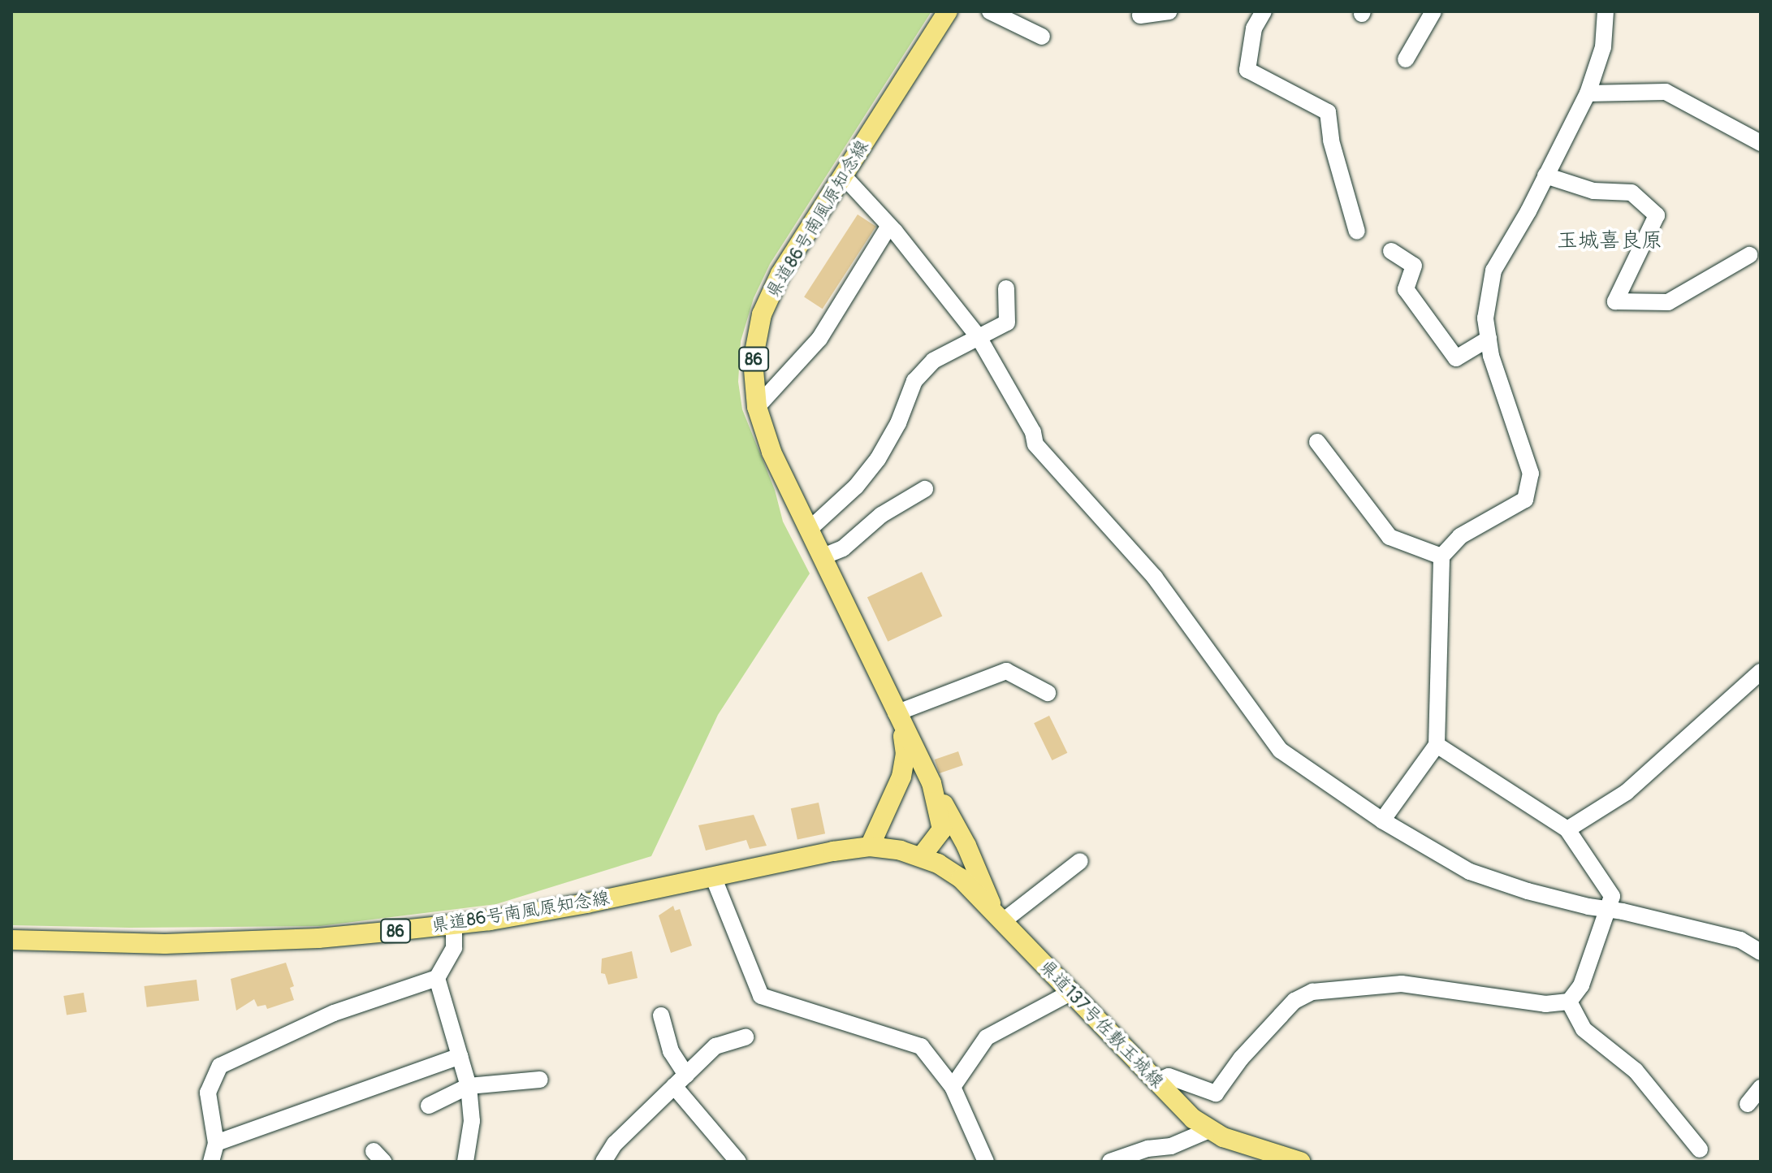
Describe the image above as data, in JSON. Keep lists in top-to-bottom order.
{
  "streets": {
    "main road": ["県道86号南風原知念線", "86", "県道137号佐敷玉城線"]
  },
  "crossings": [
    ["県道86号南風原知念線", "県道137号佐敷玉城線"]
  ],
  "districts": ["玉城喜良原"]
}
